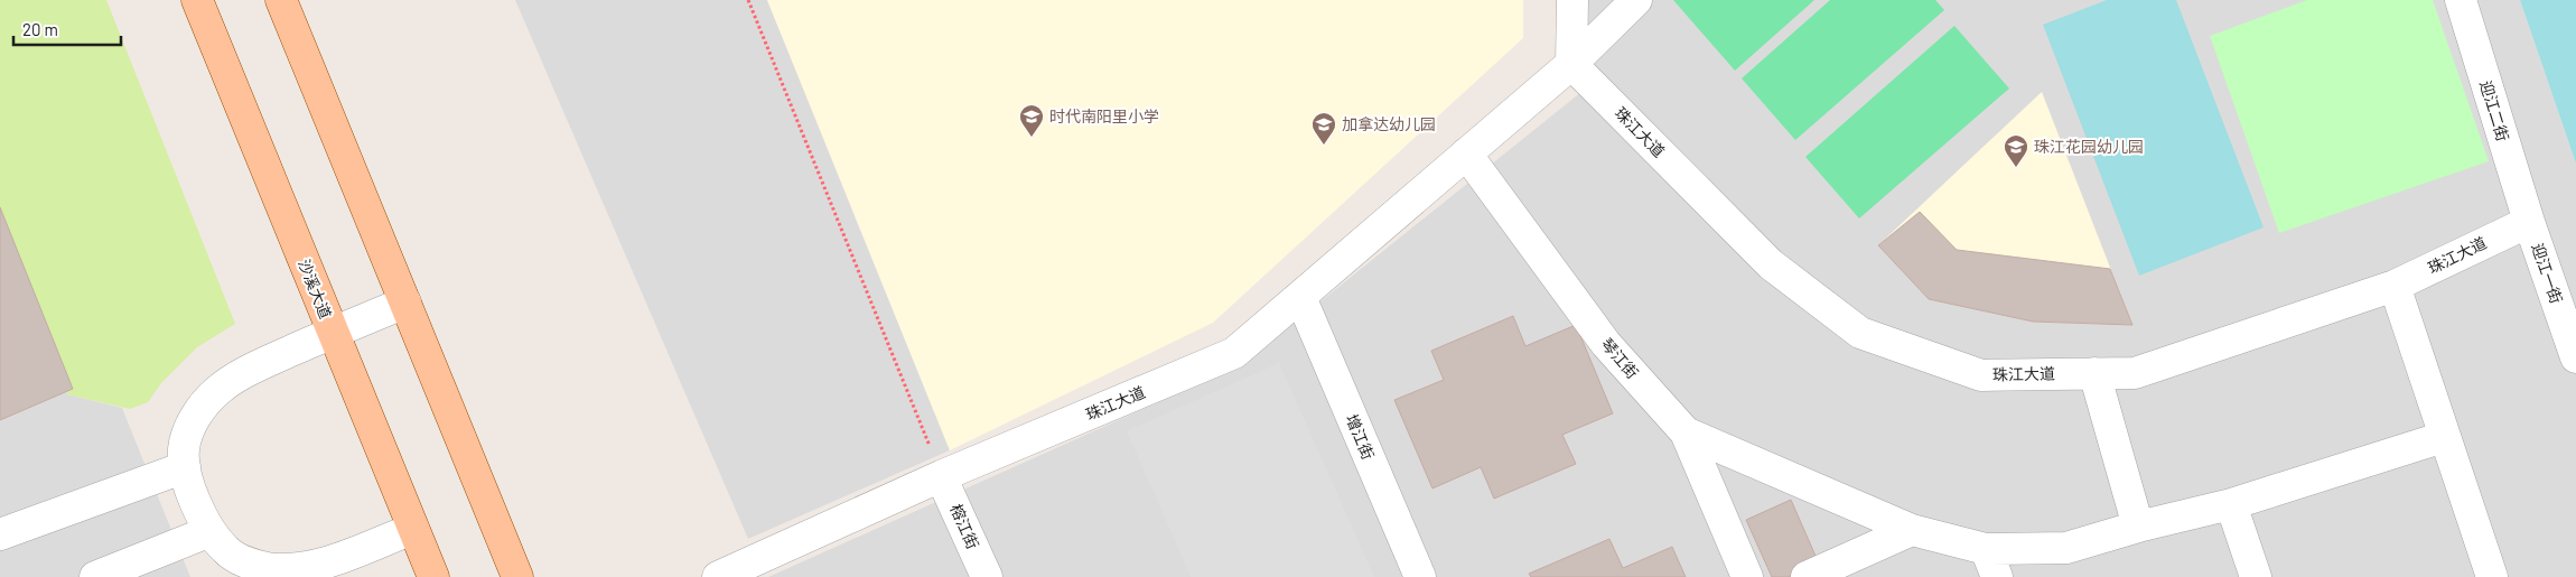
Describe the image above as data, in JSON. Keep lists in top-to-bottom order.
{
  "streets": {
    "main road": ["沙溪大道"],
    "street": [
      "迎江二街",
      "珠江大道",
      "迎江一街",
      "琴江街",
      "增江街",
      "榕江街"
    ]
  },
  "crossings": [
    ["迎江二街", "珠江大道"],
    ["迎江二街", "迎江一街"],
    ["珠江大道", "迎江一街"],
    ["珠江大道", "琴江街"],
    ["珠江大道", "增江街"],
    ["珠江大道", "榕江街"]
  ],
  "places": {
    "school or university": ["时代南阳里小学", "加拿达幼儿园", "珠江花园幼儿园"]
  },
  "scale_bar": "20 m"
}
